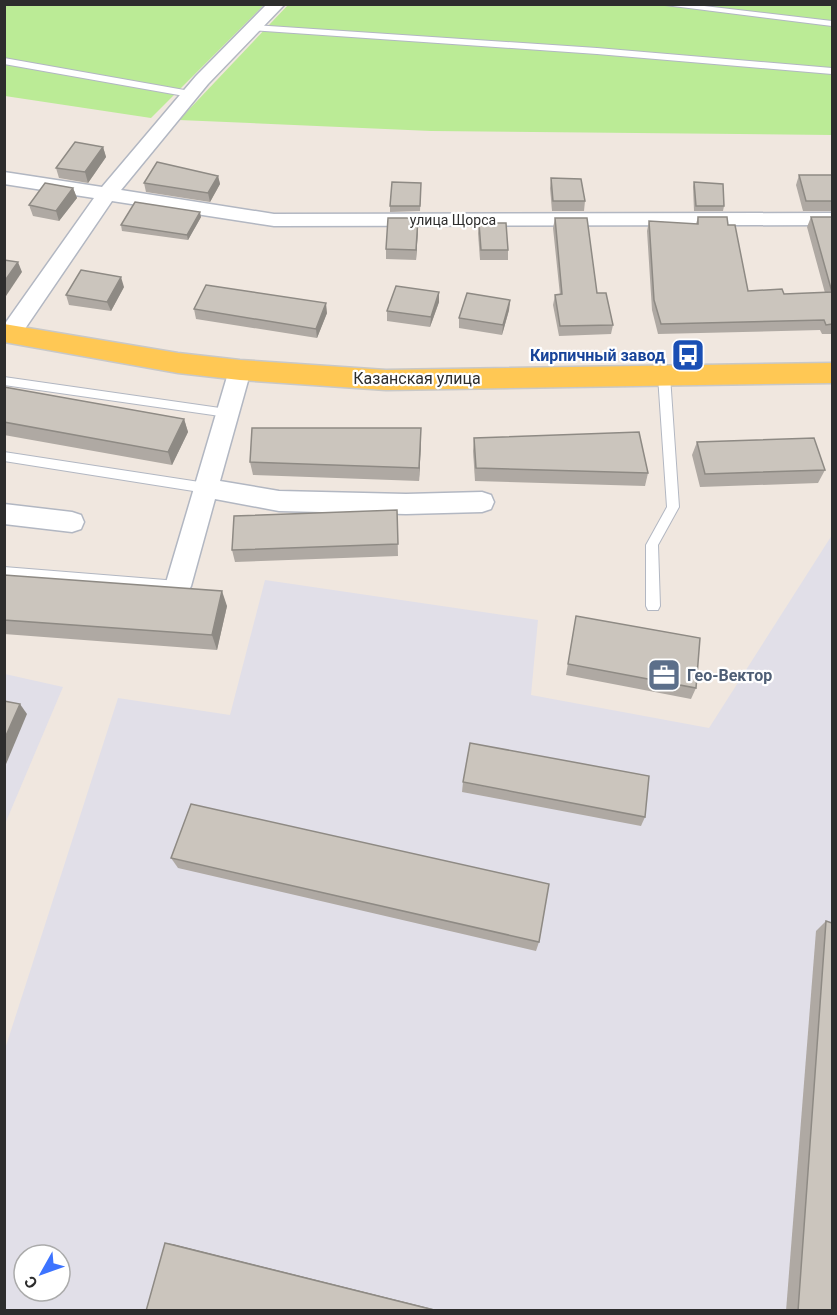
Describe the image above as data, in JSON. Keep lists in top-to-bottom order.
{
  "streets": {
    "main road": ["Казанская улица"],
    "street": ["улица Щорса"]
  },
  "places": {
    "bus stop": ["Кирпичный завод"],
    "office": ["Гео-Вектор"]
  },
  "north": "bottom left"
}
